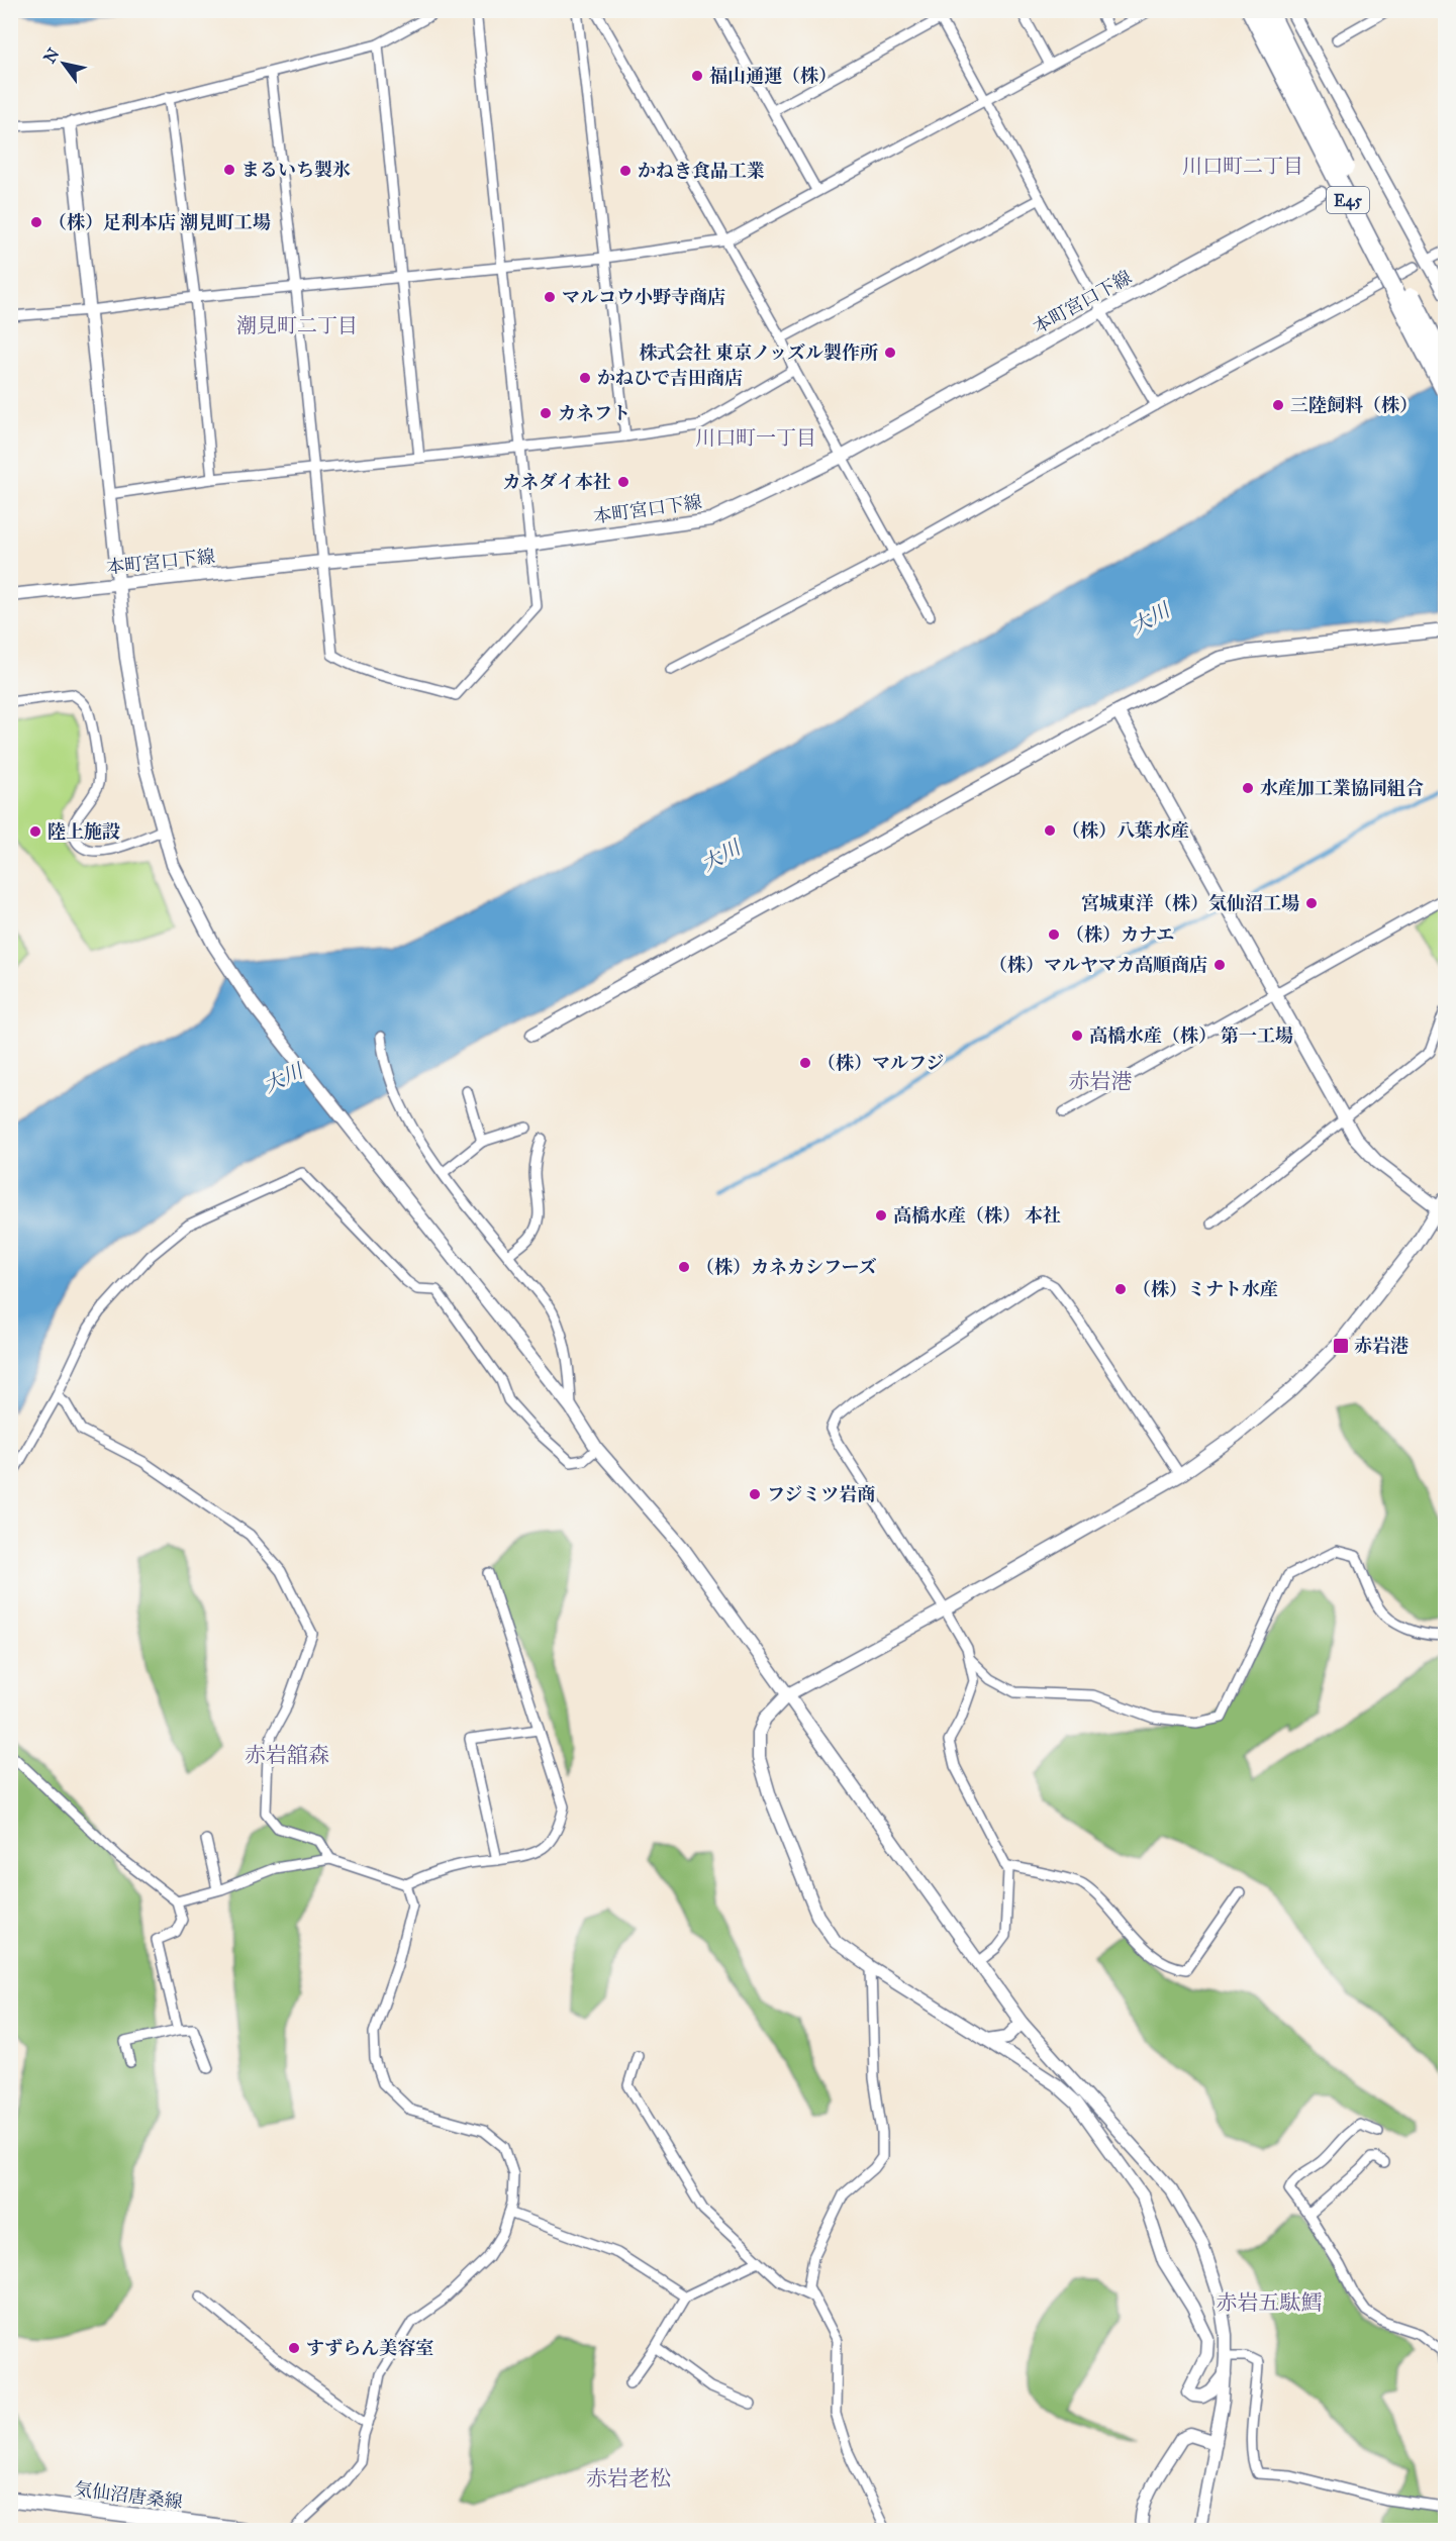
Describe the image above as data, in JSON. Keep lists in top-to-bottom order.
{
  "streets": {
    "highway": ["E45"],
    "main road": ["気仙沼唐桑線"],
    "street": ["本町宮口下線"]
  },
  "districts": [
    "川口町二丁目",
    "潮見町二丁目",
    "川口町一丁目",
    "赤岩港",
    "赤岩舘森",
    "赤岩五駄鱈",
    "赤岩老松"
  ],
  "water": ["大川"],
  "places": {
    "other": [
      "福山通運（株）",
      "まるいち製氷",
      "かねき食品工業",
      "（株）足利本店 潮見町工場",
      "マルコウ小野寺商店",
      "株式会社 東京ノッズル製作所",
      "かねひで吉田商店",
      "三陸飼料（株）",
      "カネフト",
      "カネダイ本社",
      "水産加工業協同組合",
      "（株）八葉水産",
      "陸上施設",
      "宮城東洋（株）気仙沼工場",
      "（株）カナエ",
      "（株）マルヤマカ高順商店",
      "高橋水産（株） 第一工場",
      "（株）マルフジ",
      "高橋水産（株） 本社",
      "（株）カネカシフーズ",
      "（株）ミナト水産",
      "フジミツ岩商",
      "すずらん美容室"
    ],
    "transit": ["赤岩港"]
  },
  "north": "top left"
}
